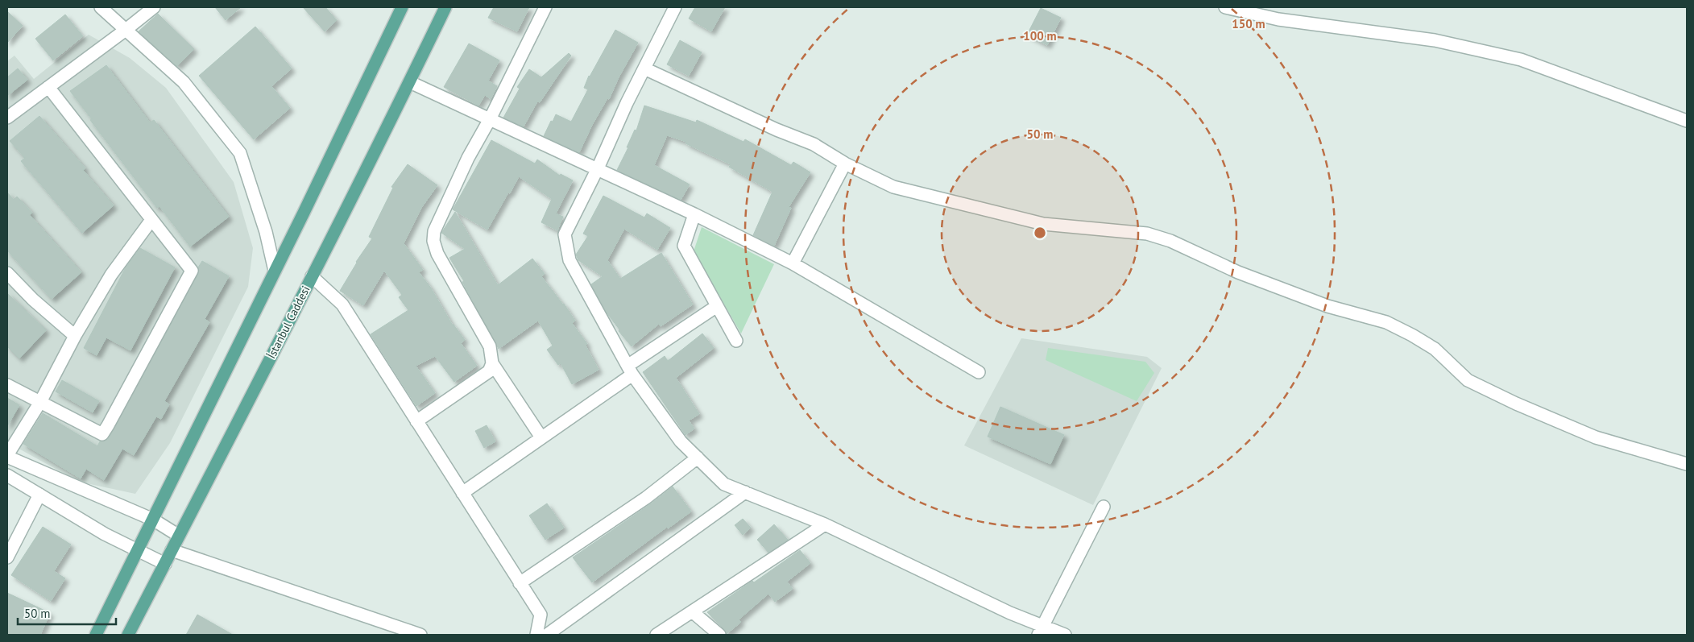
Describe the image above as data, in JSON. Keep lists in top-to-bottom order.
{
  "streets": {
    "main road": ["İstanbul Caddesi"]
  },
  "scale_bar": "50 m",
  "rings": ["150 m", "100 m", "50 m"]
}
